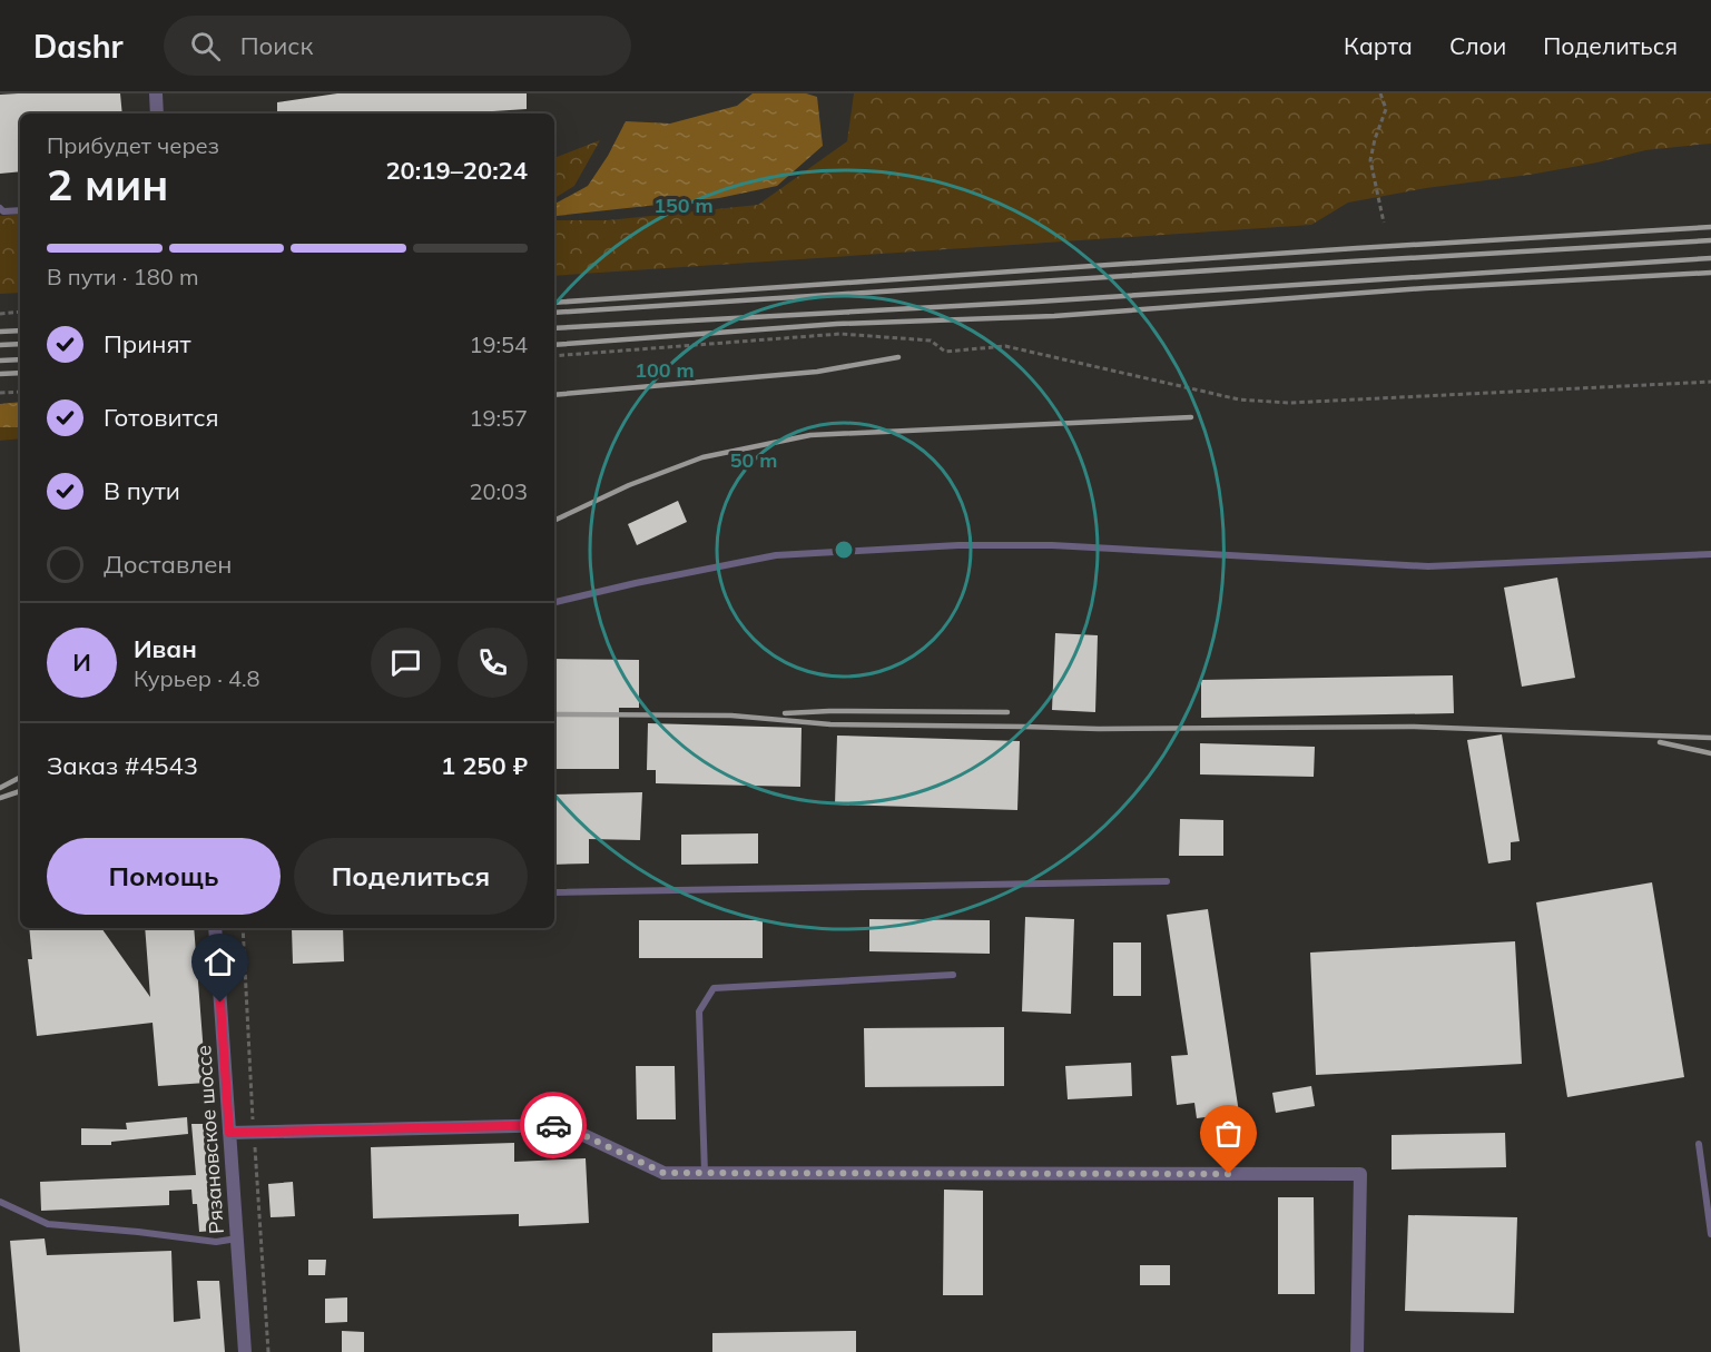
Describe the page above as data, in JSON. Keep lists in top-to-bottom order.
{
  "streets": {
    "street": ["Рязановское шоссе"]
  },
  "page": {
    "header": "Dashr",
    "search": "Поиск",
    "nav": ["Карта", "Слои", "Поделиться"],
    "heading": ["2 мин", "Прибудет через", "20:19–20:24"],
    "panel": [
      "Иван",
      "Курьер · 4.8",
      "Заказ #4543",
      "1 250 ₽"
    ],
    "bar": "В пути · 180 m",
    "list": [
      ["Принят", "19:54"],
      ["Готовится", "19:57"],
      ["В пути", "20:03"],
      "Доставлен"
    ],
    "round": "И",
    "buttons": ["Помощь", "Поделиться"]
  },
  "rings": ["150 m", "100 m", "50 m"]
}
